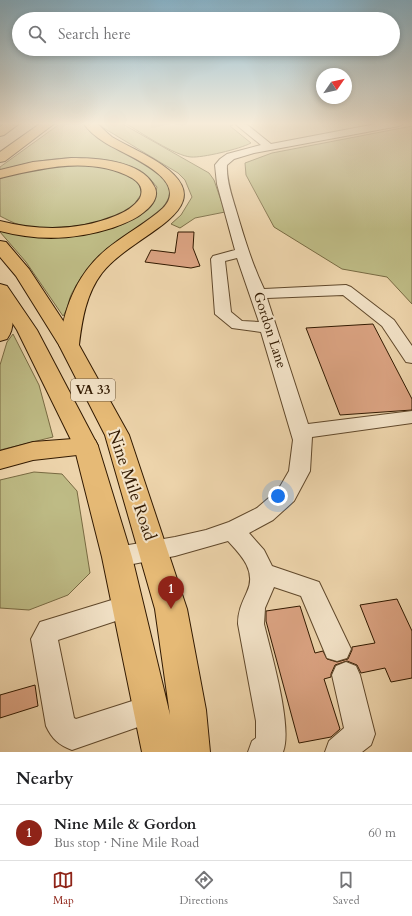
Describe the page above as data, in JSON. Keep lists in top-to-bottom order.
{
  "streets": {
    "main road": ["VA 33", "Nine Mile Road"],
    "street": ["Gordon Lane"]
  },
  "crossings": [
    ["Gordon Lane", "Nine Mile Road"]
  ],
  "north": "top right",
  "page": {
    "search": "Search here",
    "pins": "1",
    "heading": "Nearby",
    "list": [
      {
        "mark": "1",
        "name": "Nine Mile & Gordon",
        "note": "Bus stop · Nine Mile Road",
        "value": "60 m"
      }
    ],
    "nav": ["Map", "Directions", "Saved"]
  }
}
